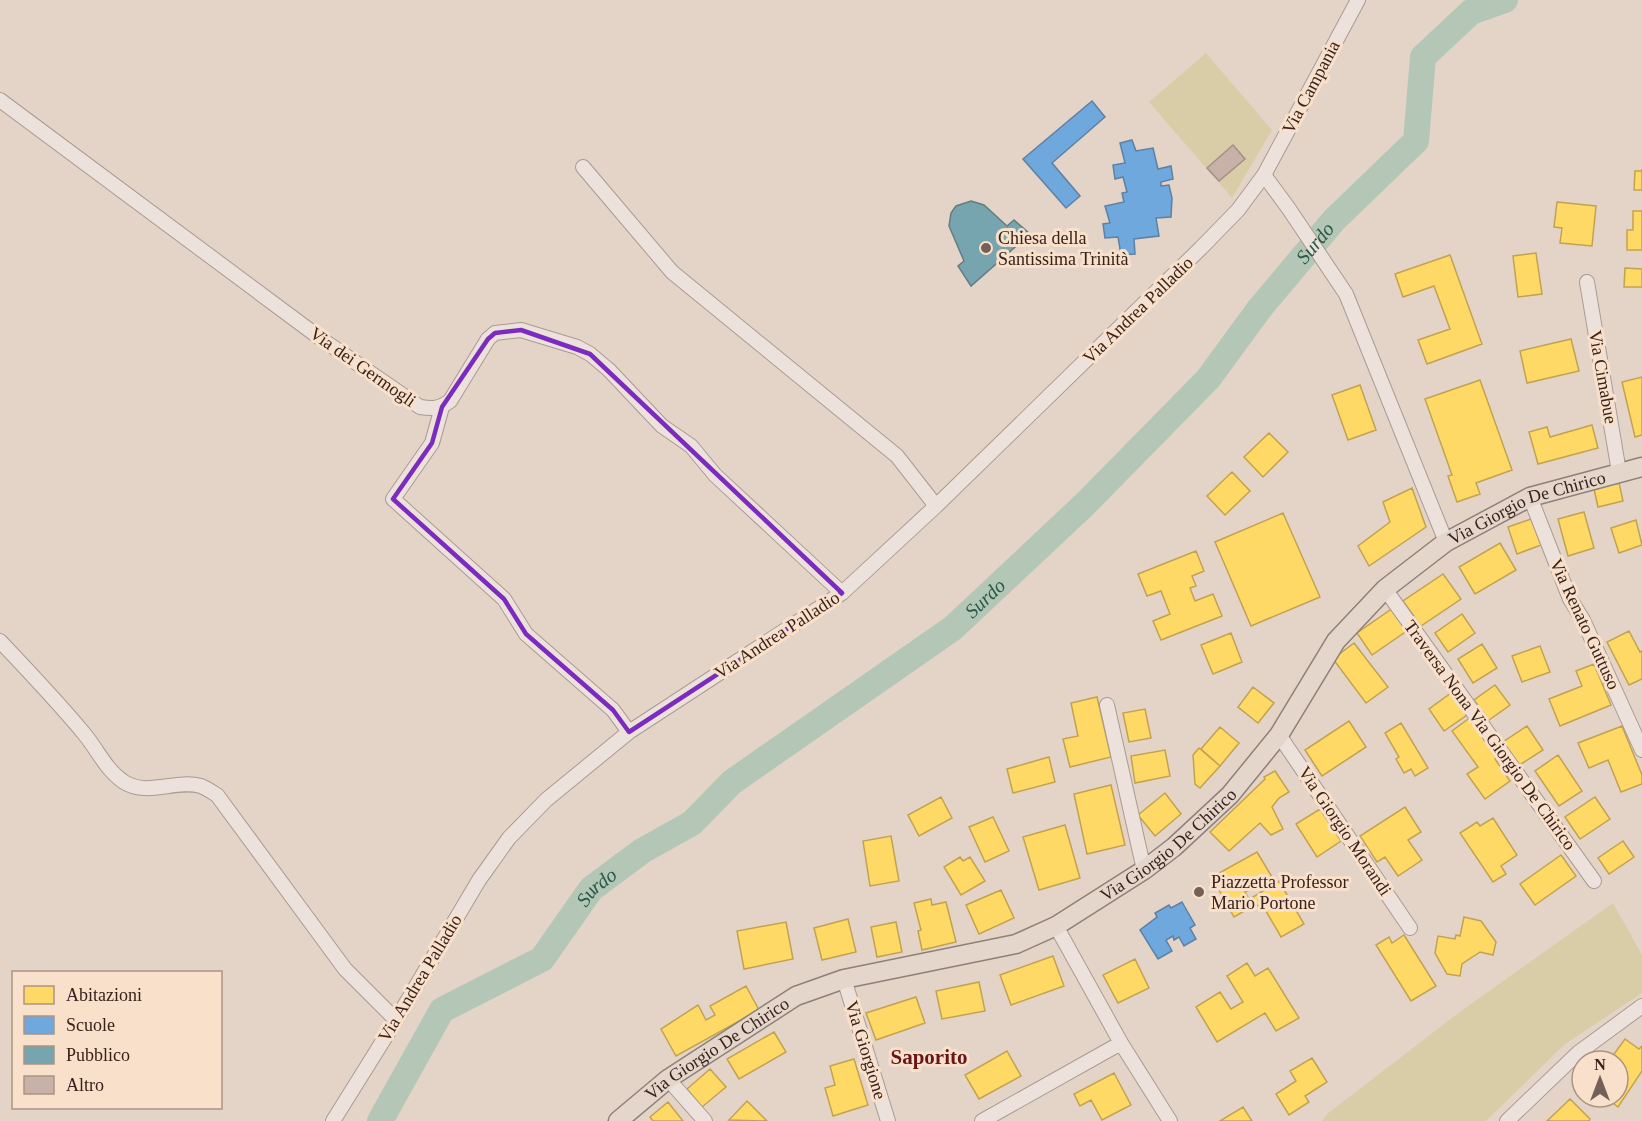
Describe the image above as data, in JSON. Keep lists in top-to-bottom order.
{
  "streets": {
    "main road": ["Via Giorgio De Chirico"],
    "street": [
      "Via Campania",
      "Via Andrea Palladio",
      "Via dei Germogli",
      "Via Cimabue",
      "Via Renato Guttuso",
      "Traversa Nona Via Giorgio De Chirico",
      "Via Giorgio Morandi",
      "Via Giorgione"
    ]
  },
  "crossings": [
    ["Via Campania", "Via Andrea Palladio"],
    ["Via Andrea Palladio", "Via dei Germogli"],
    ["Via Cimabue", "Via Giorgio De Chirico"],
    ["Via Giorgio De Chirico", "Via Renato Guttuso"],
    ["Via Giorgio De Chirico", "Traversa Nona Via Giorgio De Chirico"],
    ["Via Giorgio De Chirico", "Via Giorgio Morandi"],
    ["Via Giorgio De Chirico", "Via Giorgione"]
  ],
  "districts": ["Saporito"],
  "water": ["Surdo"],
  "places": ["Chiesa della Santissima Trinità", "Piazzetta Professor Mario Portone"],
  "legend": [
    "Abitazioni",
    "Scuole",
    "Pubblico",
    "Altro"
  ],
  "north": "top"
}
